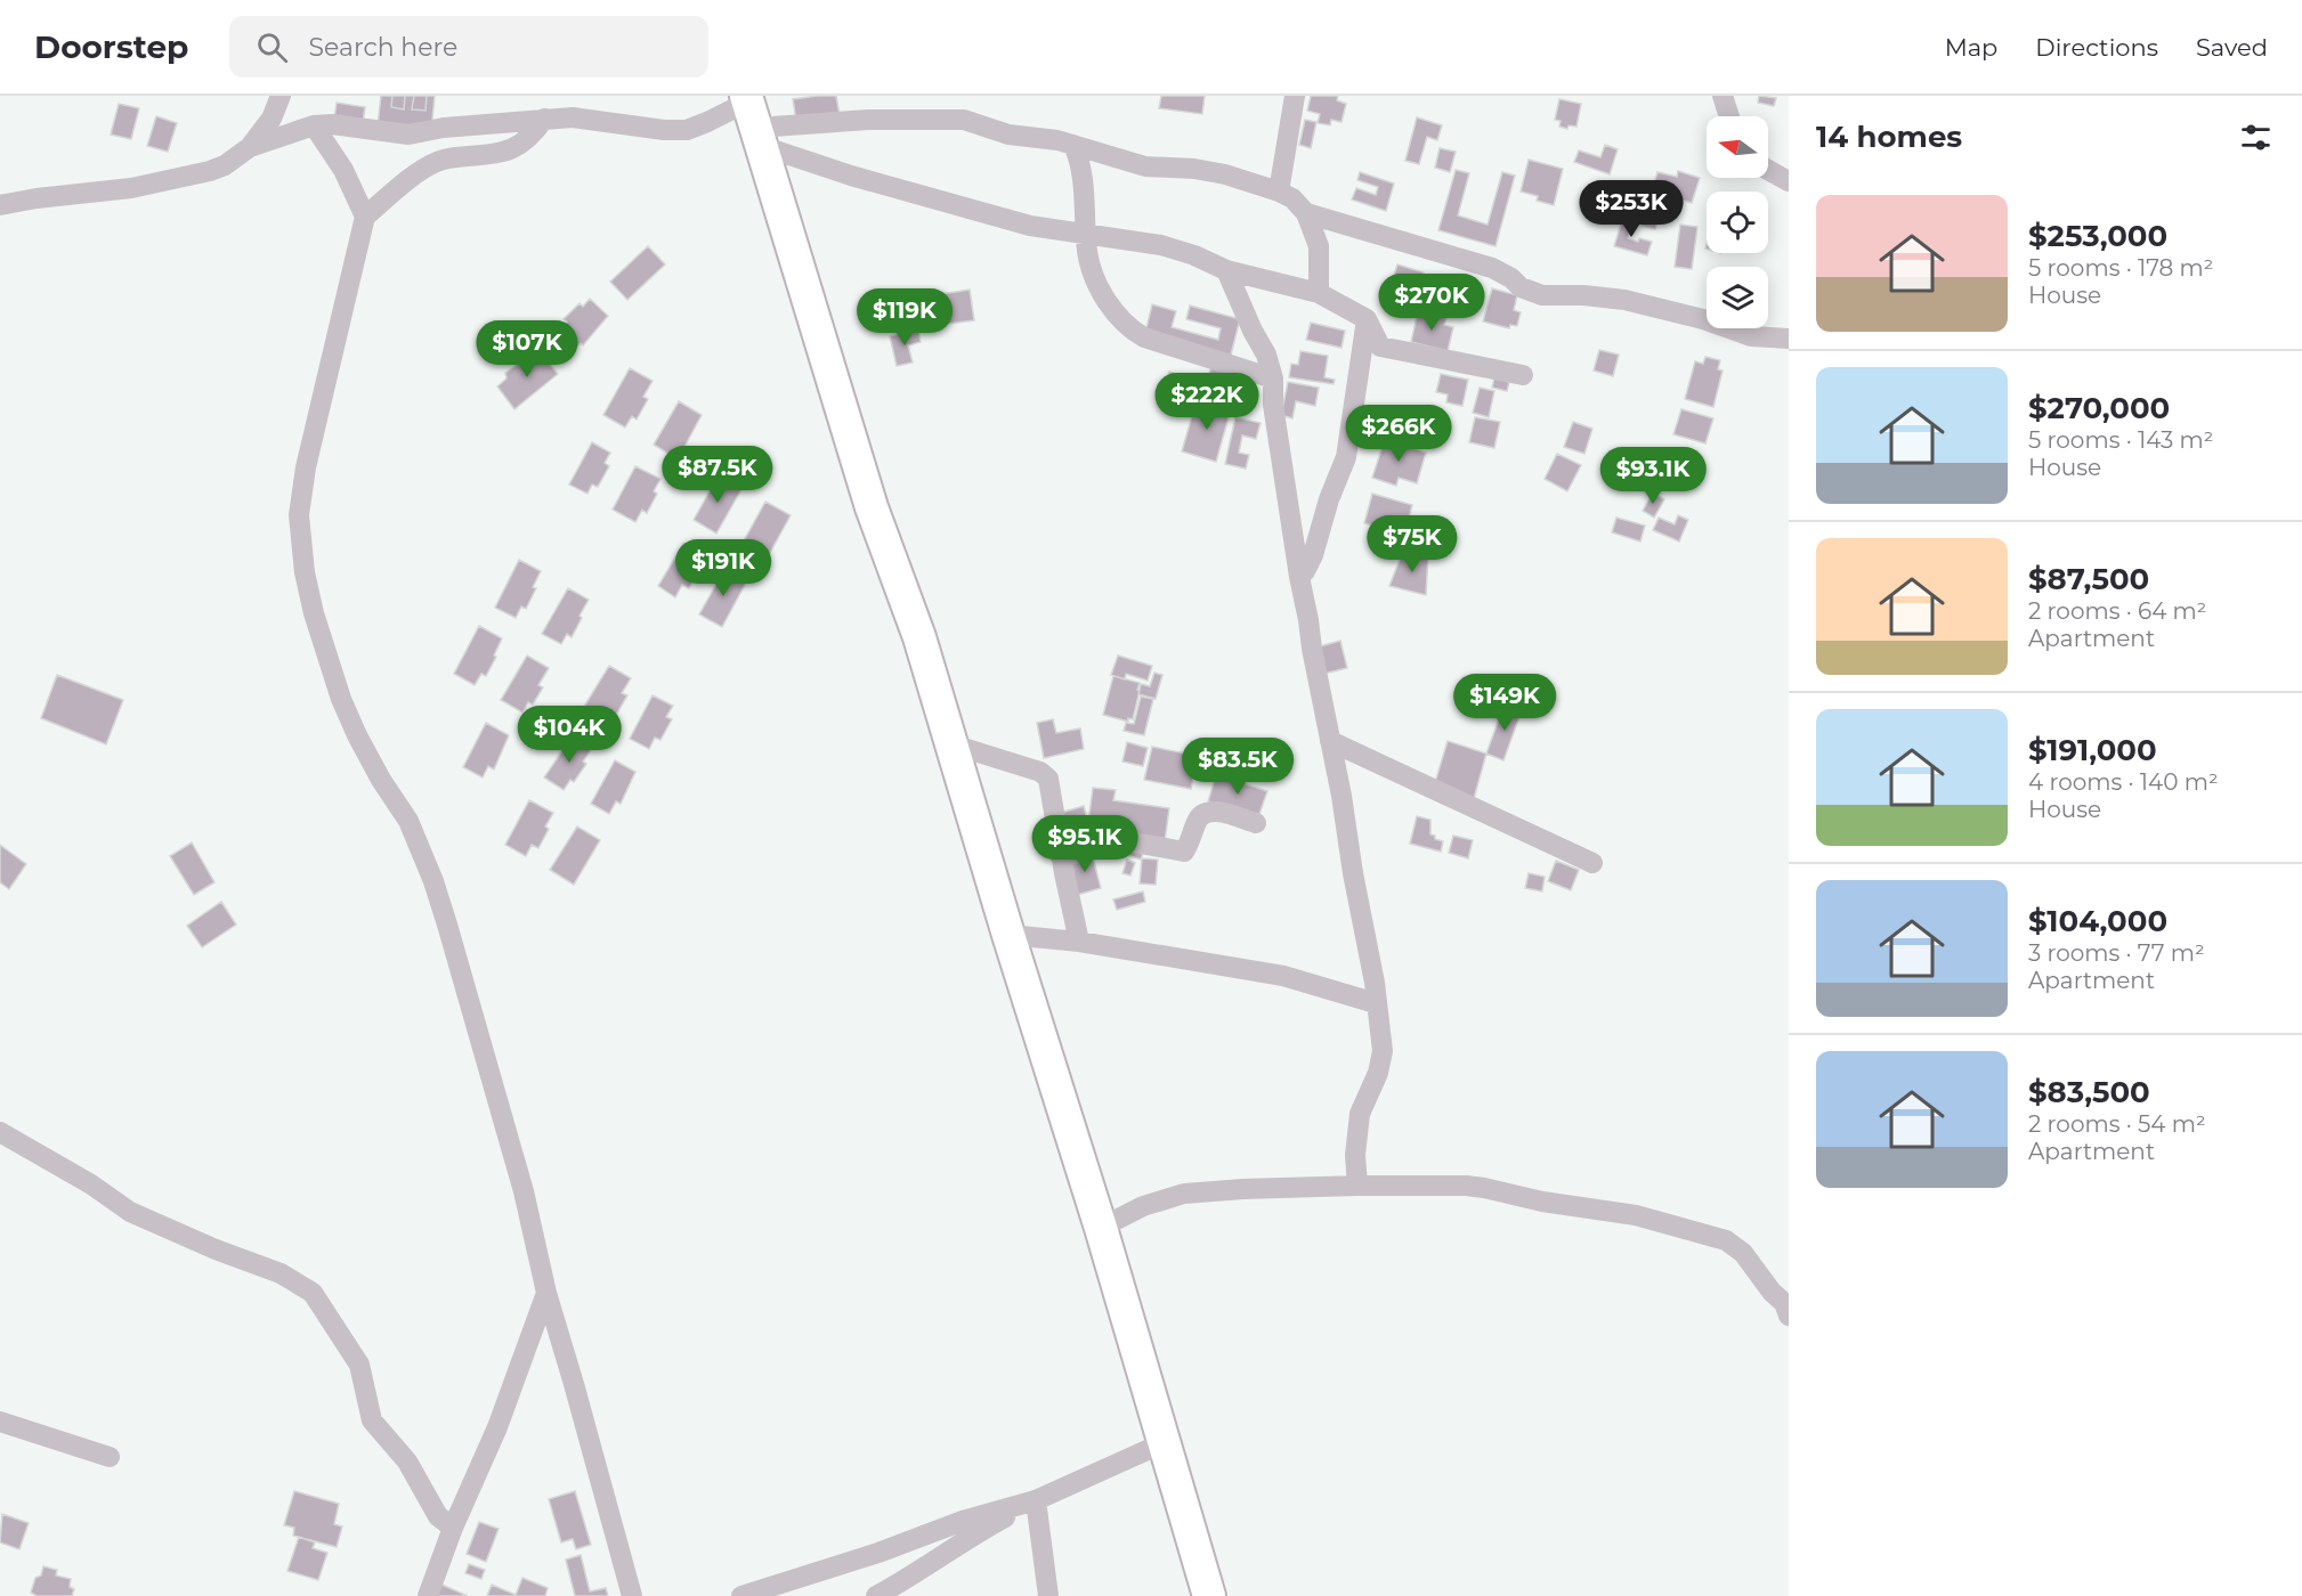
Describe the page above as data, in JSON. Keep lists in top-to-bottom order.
{
  "north": "left",
  "page": {
    "header": "Doorstep",
    "search": "Search here",
    "nav": ["Map", "Directions", "Saved"],
    "heading": "14 homes",
    "list": [
      {
        "name": "$253,000",
        "note": "5 rooms · 178 m² · House"
      },
      {
        "name": "$270,000",
        "note": "5 rooms · 143 m² · House"
      },
      {
        "name": "$87,500",
        "note": "2 rooms · 64 m² · Apartment"
      },
      {
        "name": "$191,000",
        "note": "4 rooms · 140 m² · House"
      },
      {
        "name": "$104,000",
        "note": "3 rooms · 77 m² · Apartment"
      },
      {
        "name": "$83,500",
        "note": "2 rooms · 54 m² · Apartment"
      }
    ],
    "price": [
      "$253K",
      "$270K",
      "$119K",
      "$107K",
      "$222K",
      "$266K",
      "$87.5K",
      "$93.1K",
      "$75K",
      "$191K",
      "$149K",
      "$104K",
      "$83.5K",
      "$95.1K"
    ]
  }
}
